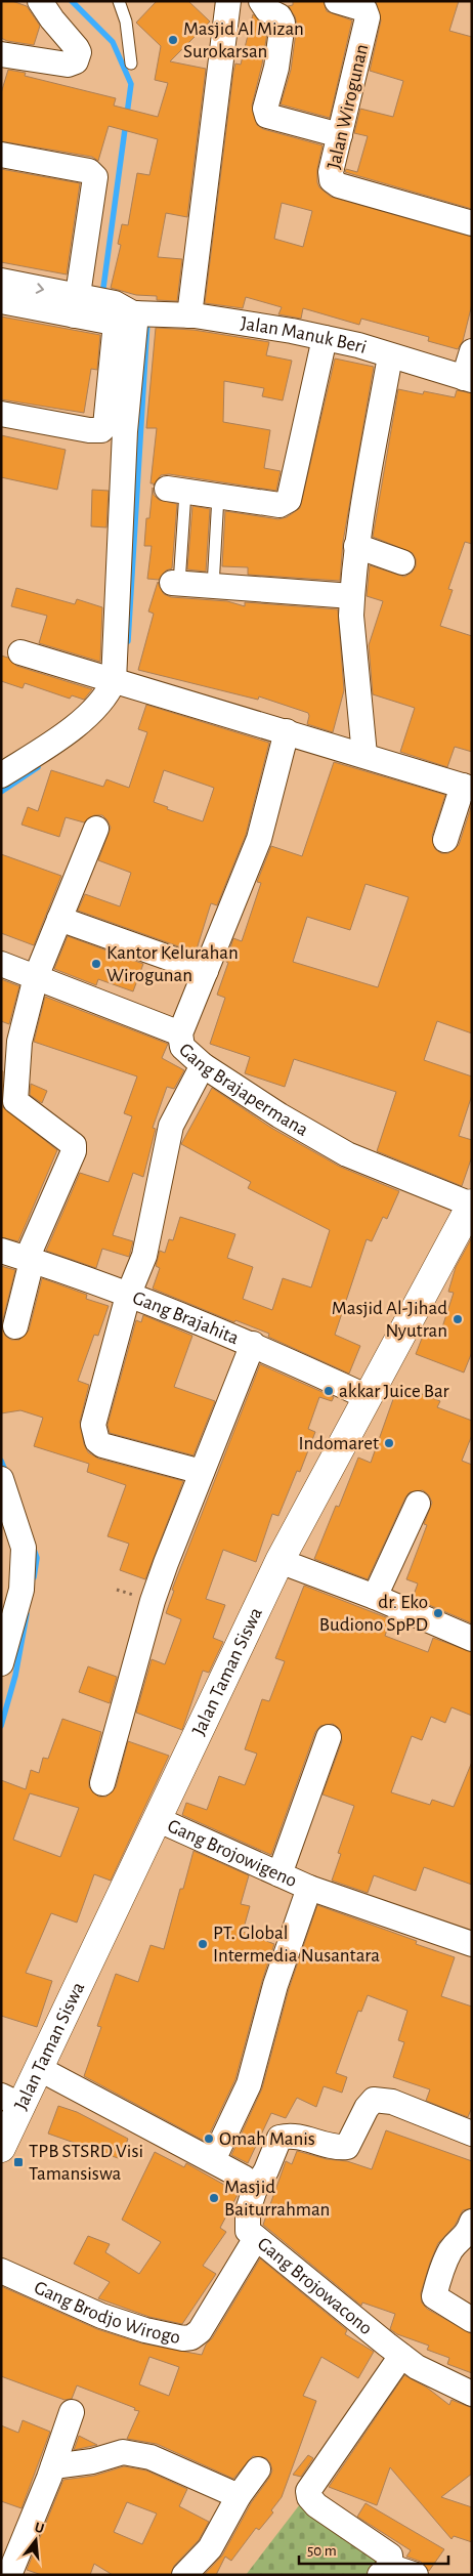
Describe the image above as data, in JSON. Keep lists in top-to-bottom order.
{
  "streets": {
    "main road": ["Jalan Taman Siswa"],
    "street": [
      "Jalan Wirogunan",
      "Jalan Manuk Beri",
      "Gang Brajapermana",
      "Gang Brajahita",
      "Gang Brojowigeno",
      "Gang Brojowacono",
      "Gang Brodjo Wirogo"
    ]
  },
  "crossings": [
    ["Gang Brajapermana", "Jalan Taman Siswa"],
    ["Gang Brajahita", "Jalan Taman Siswa"],
    ["Jalan Taman Siswa", "Gang Brojowigeno"],
    ["Gang Brojowacono", "Gang Brodjo Wirogo"]
  ],
  "places": {
    "other": [
      "Masjid Al Mizan Surokarsan",
      "Kantor Kelurahan Wirogunan",
      "Masjid Al-Jihad Nyutran",
      "akkar Juice Bar",
      "Indomaret",
      "dr. Eko Budiono SpPD",
      "PT. Global Intermedia Nusantara",
      "Omah Manis",
      "Masjid Baiturrahman"
    ],
    "transit": ["TPB STSRD Visi Tamansiswa"]
  },
  "scale_bar": "50 m",
  "north": "top"
}
